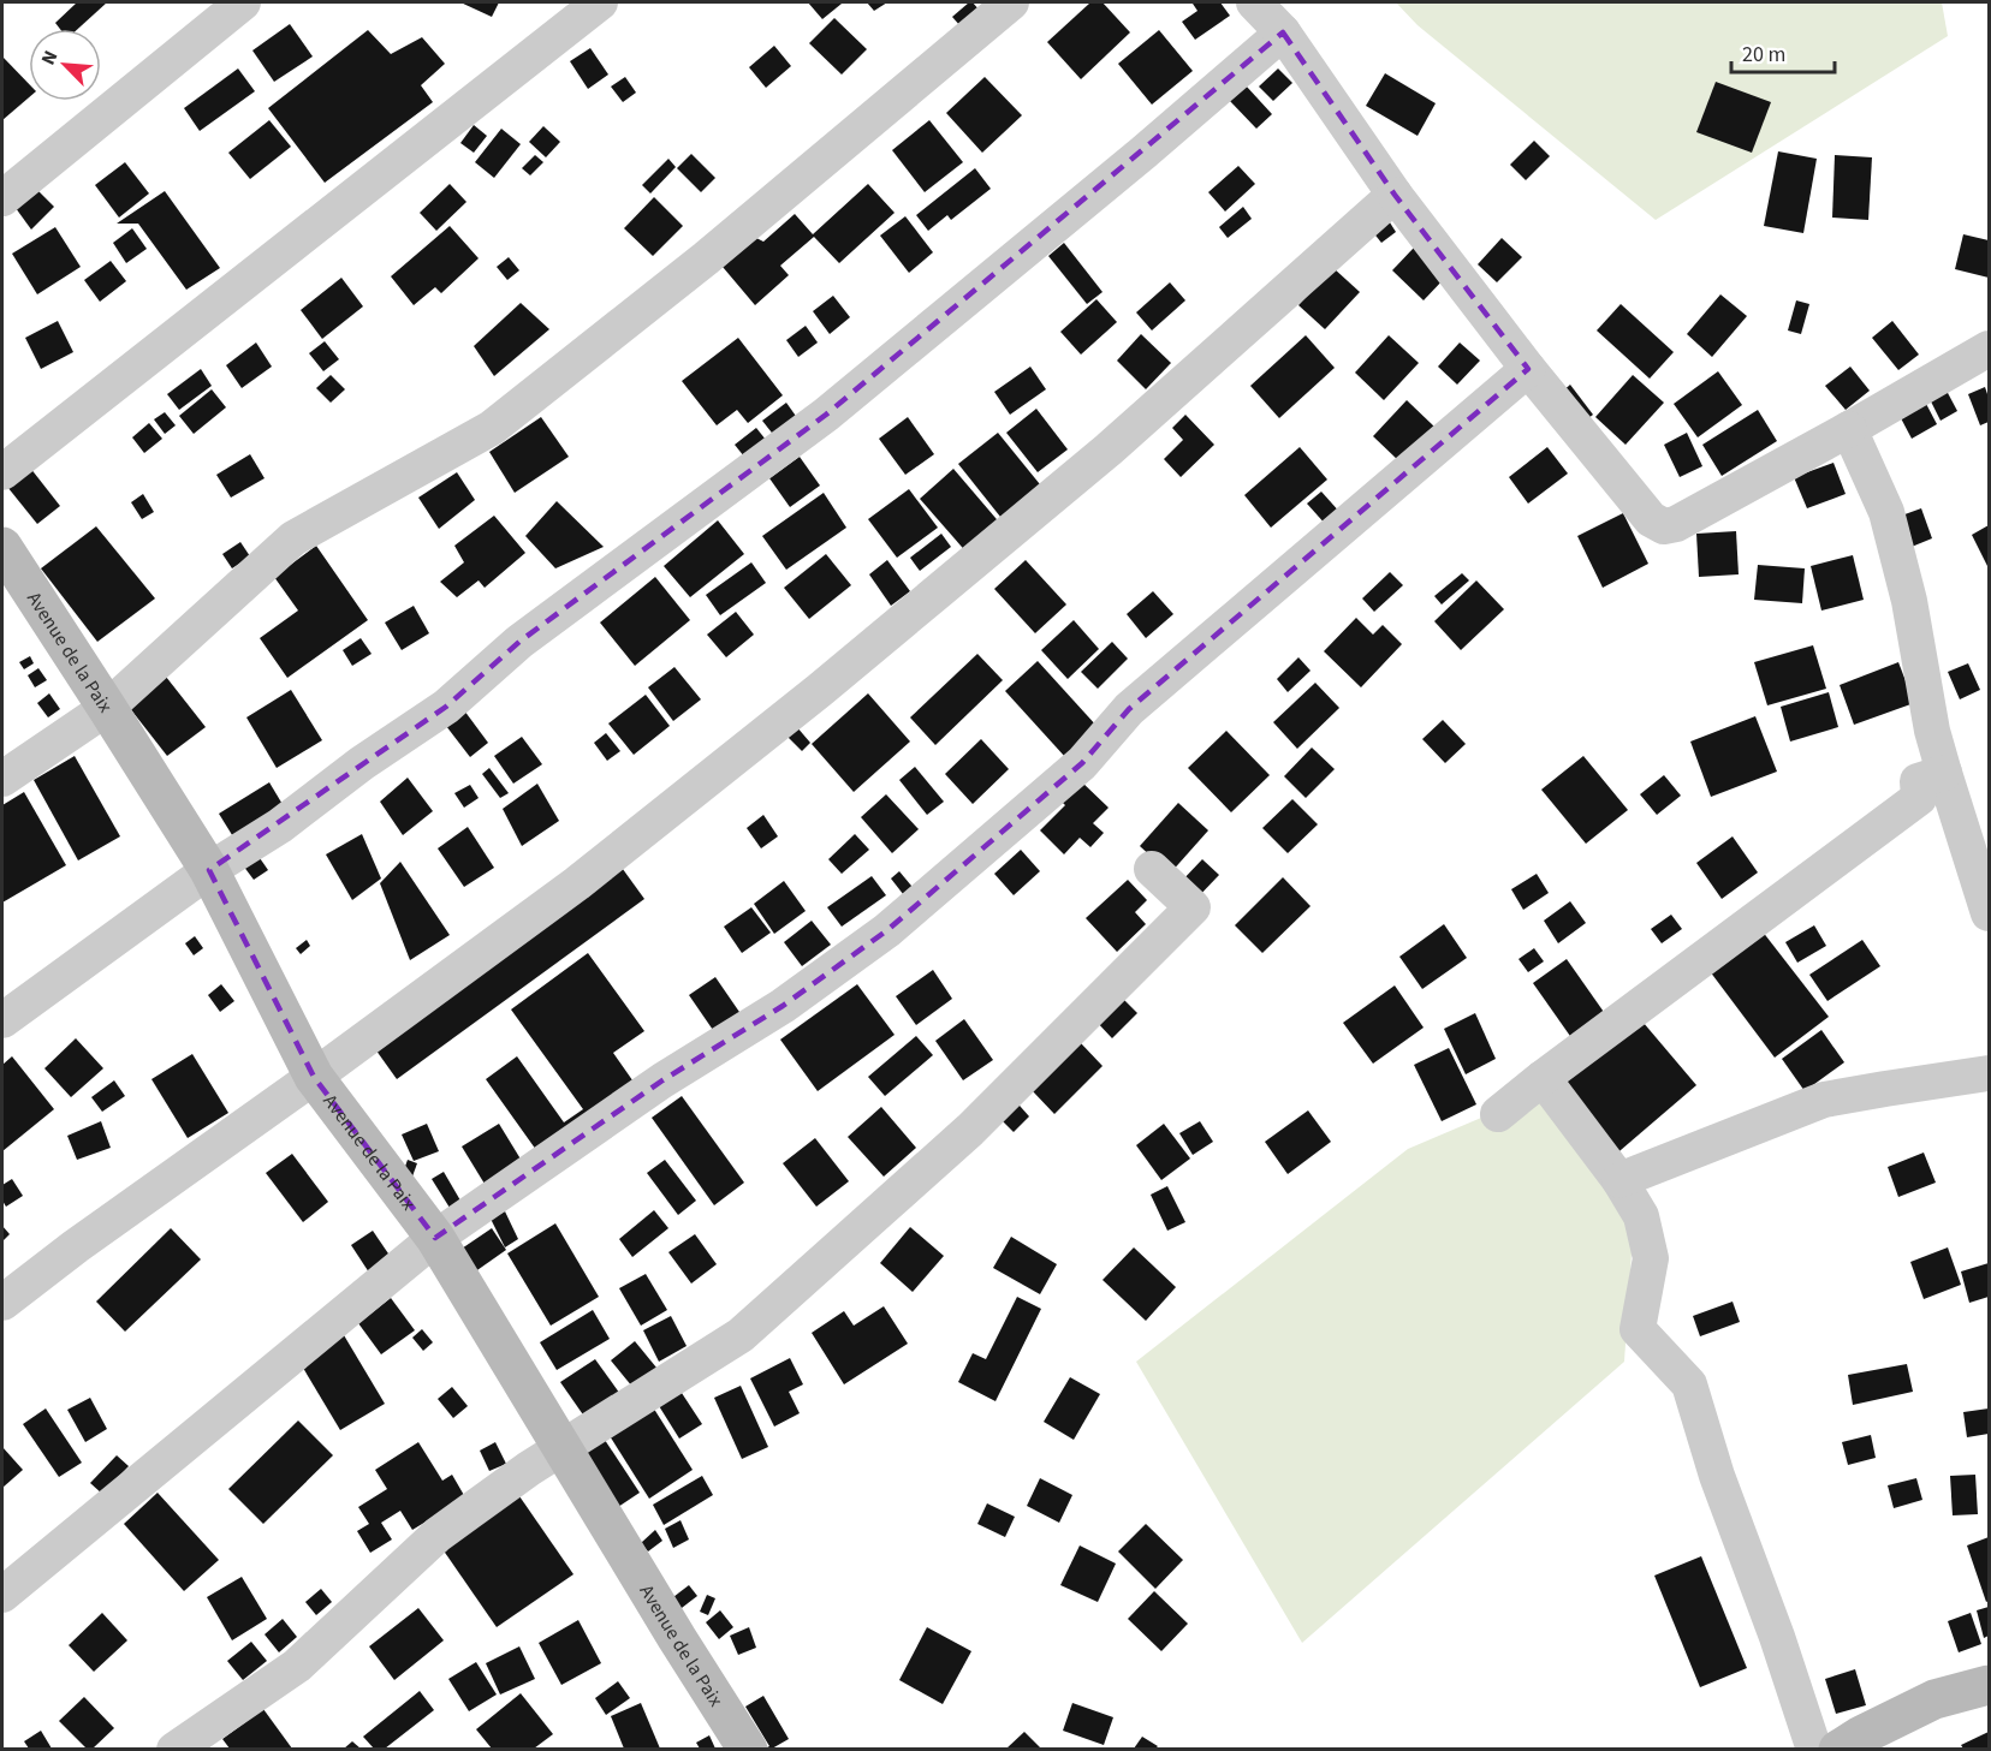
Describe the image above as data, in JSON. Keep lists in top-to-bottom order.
{
  "streets": {
    "street": ["Avenue de la Paix"]
  },
  "scale_bar": "20 m",
  "north": "top left"
}
